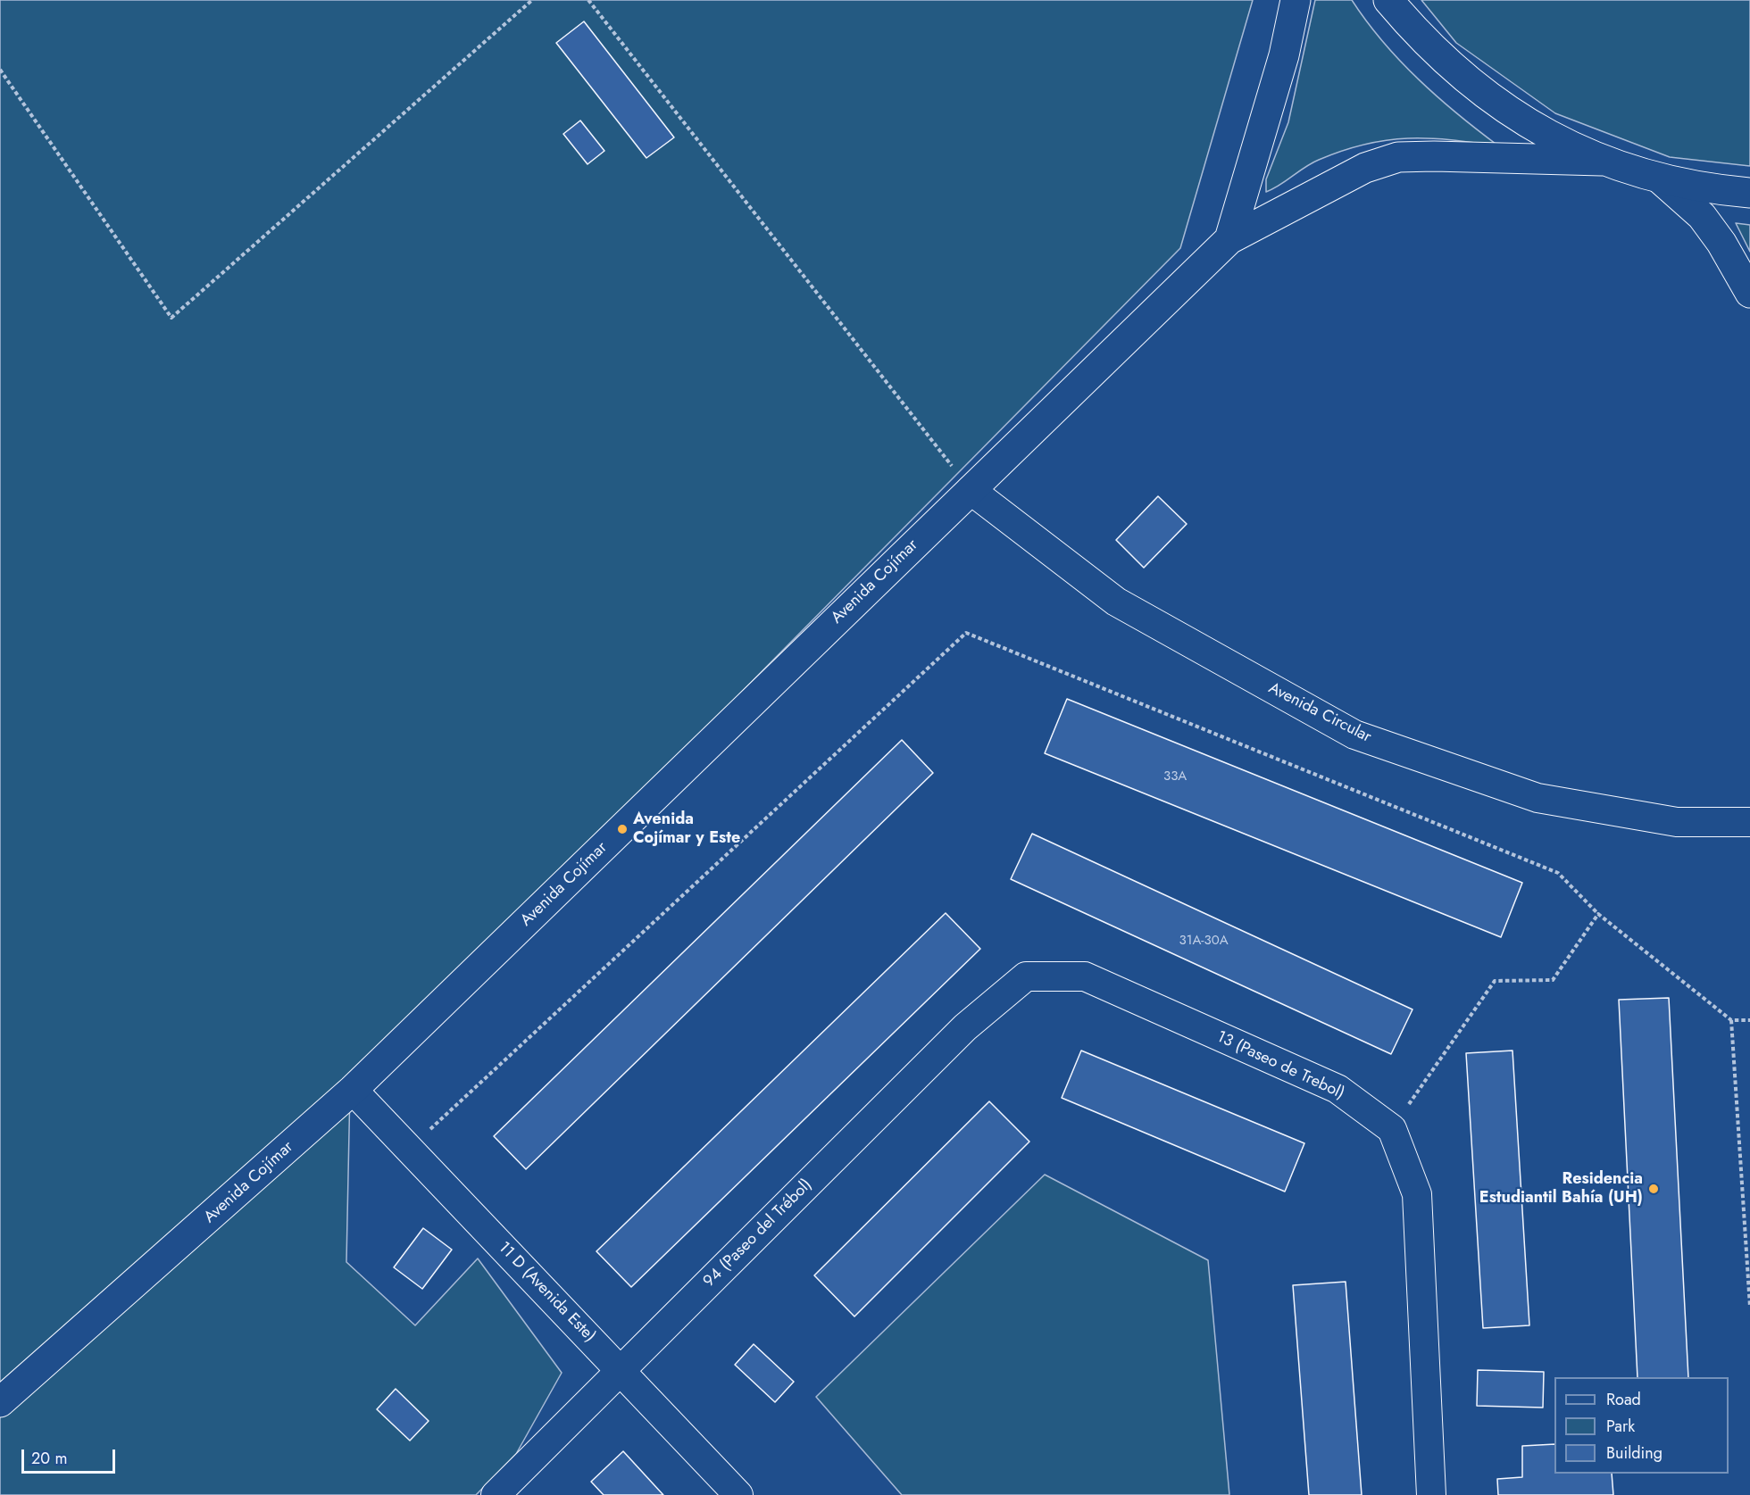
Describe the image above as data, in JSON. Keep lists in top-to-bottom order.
{
  "streets": {
    "main road": ["Avenida Cojímar"],
    "street": [
      "Avenida Circular",
      "13 (Paseo de Trebol)",
      "94 (Paseo del Trébol)",
      "11 D (Avenida Este)"
    ]
  },
  "crossings": [
    ["Avenida Cojímar", "Avenida Circular"],
    ["Avenida Cojímar", "11 D (Avenida Este)"],
    ["13 (Paseo de Trebol)", "94 (Paseo del Trébol)"],
    ["94 (Paseo del Trébol)", "11 D (Avenida Este)"]
  ],
  "places": ["Avenida Cojímar y Este", "Residencia Estudiantil Bahía (UH)"],
  "house_numbers": ["33A", "31A-30A"],
  "legend": ["Road", "Park", "Building"],
  "scale_bar": "20 m"
}
